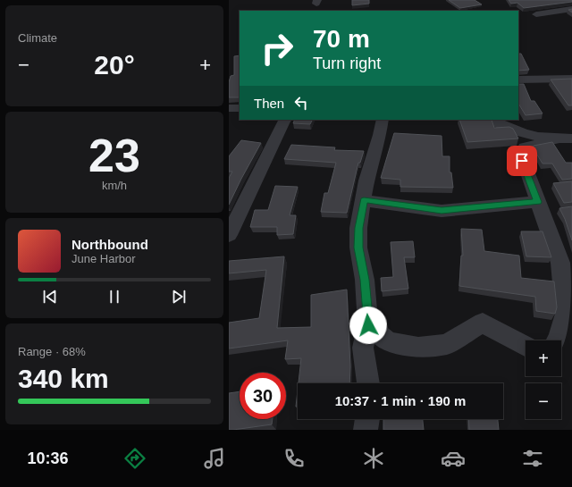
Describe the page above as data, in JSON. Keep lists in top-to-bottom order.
{
  "page": {
    "tile": [
      "Climate",
      ["23", "km/h"],
      ["Range · 68%", "340 km"]
    ],
    "turn": ["70 m", "Turn right"],
    "heat": ["−", "20°", "+"],
    "then": "Then",
    "song": ["Northbound", "June Harbor"],
    "map_buttons": ["+", "−"],
    "limit": "30",
    "trip": "10:37 · 1 min · 190 m",
    "tabs": "10:36"
  }
}
